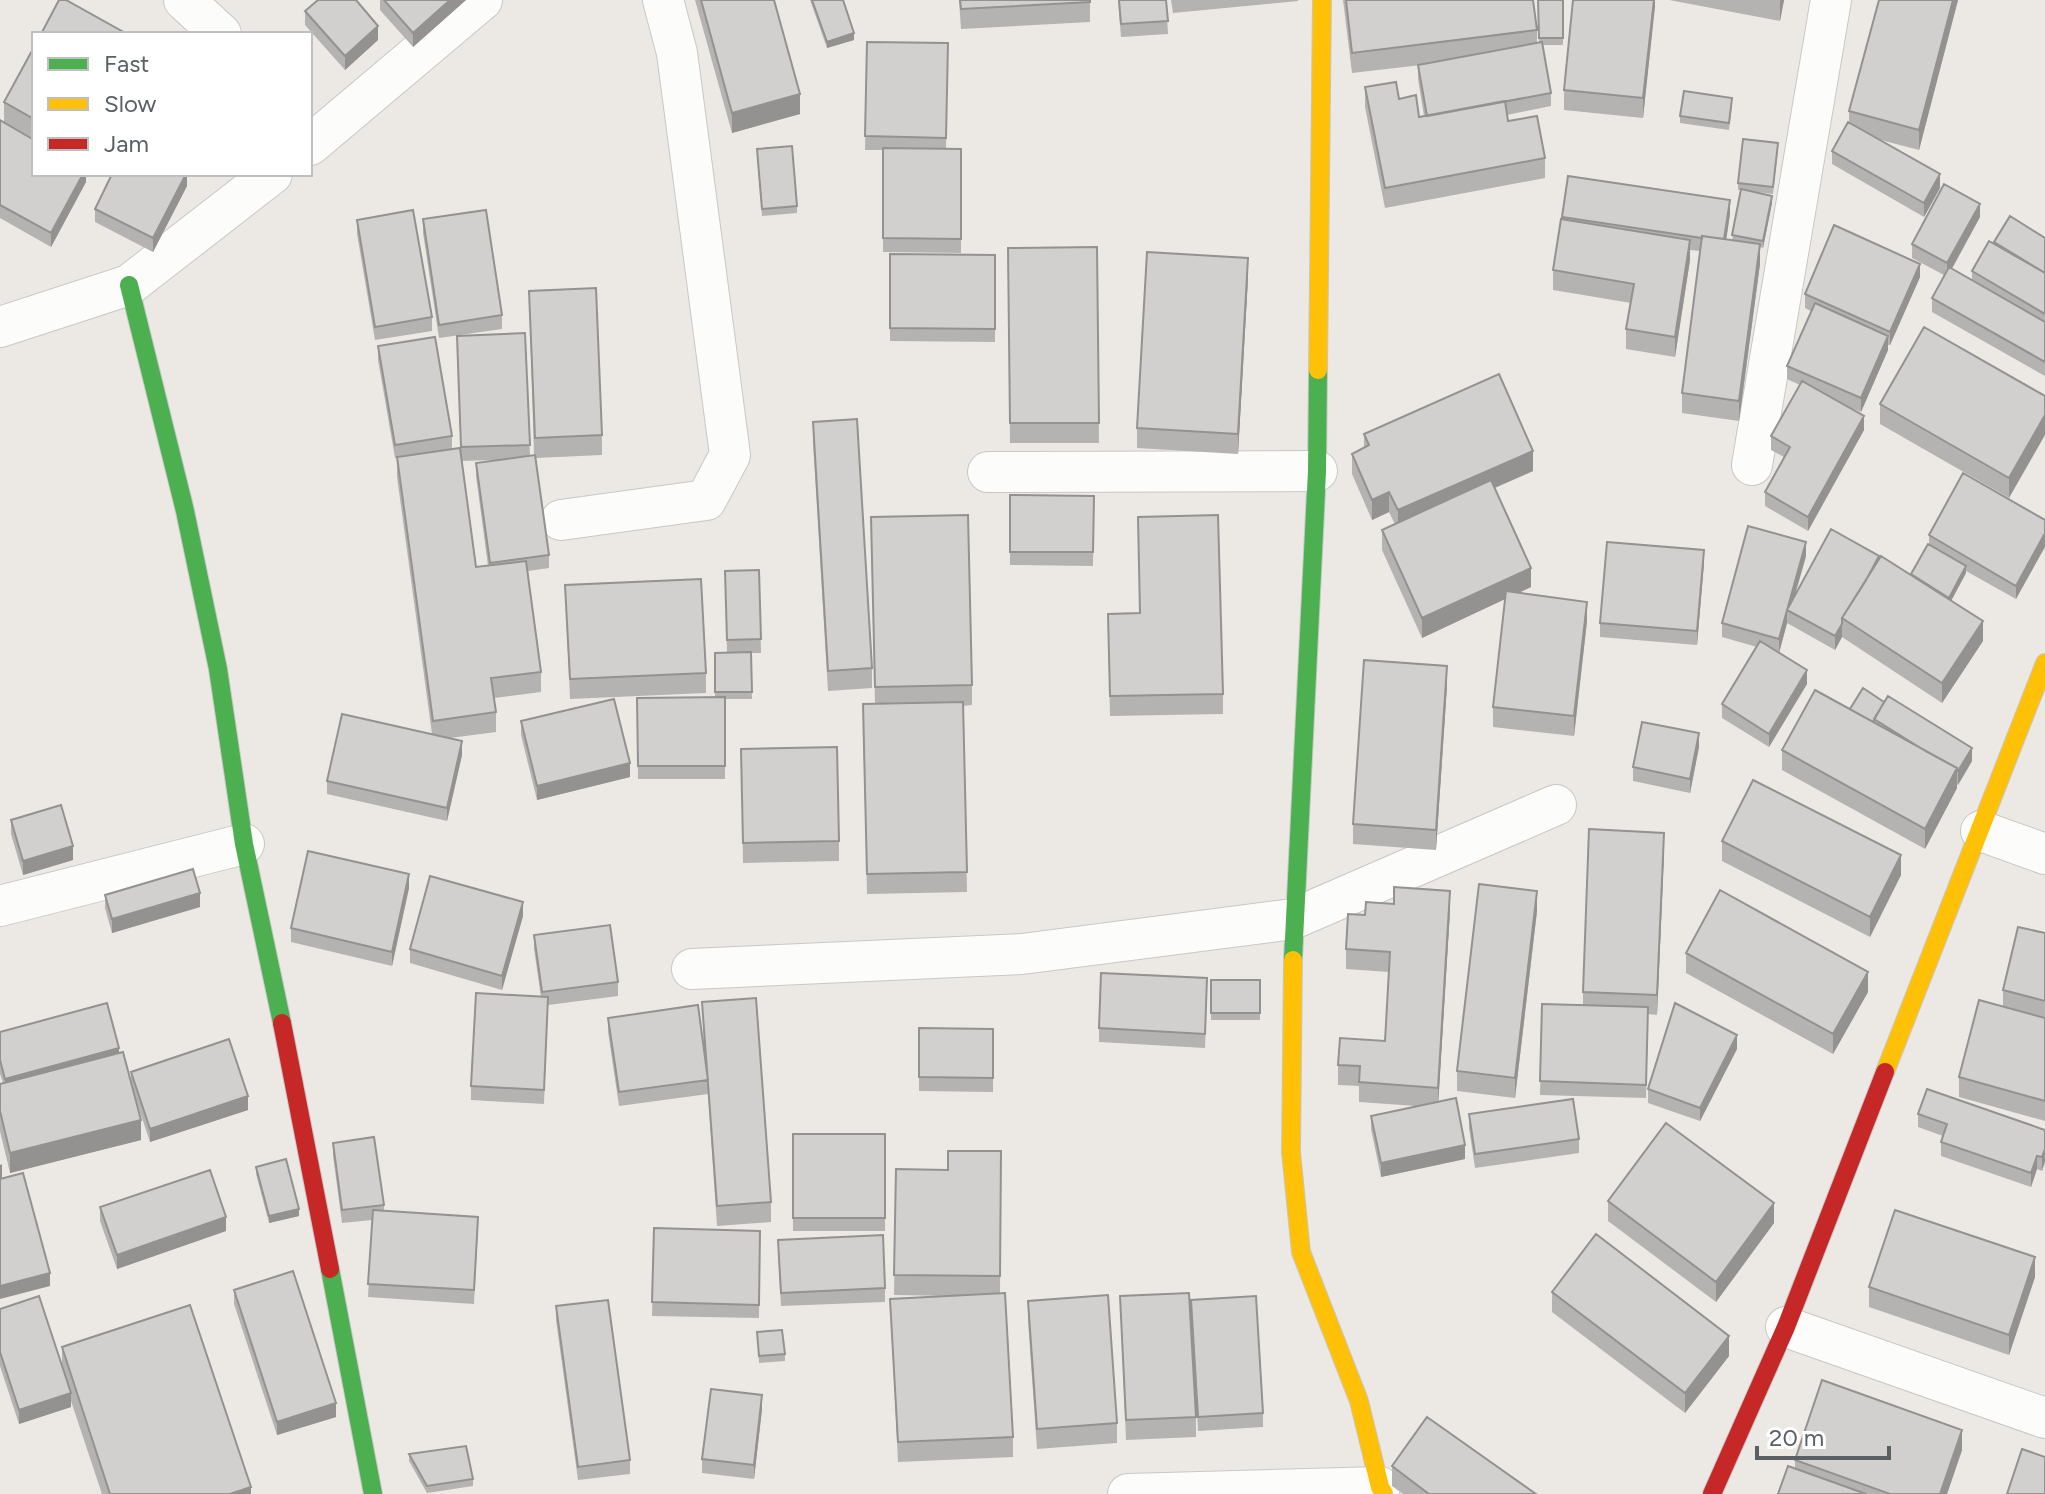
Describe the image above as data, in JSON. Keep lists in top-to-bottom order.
{
  "legend": ["Fast", "Slow", "Jam"],
  "scale_bar": "20 m"
}
